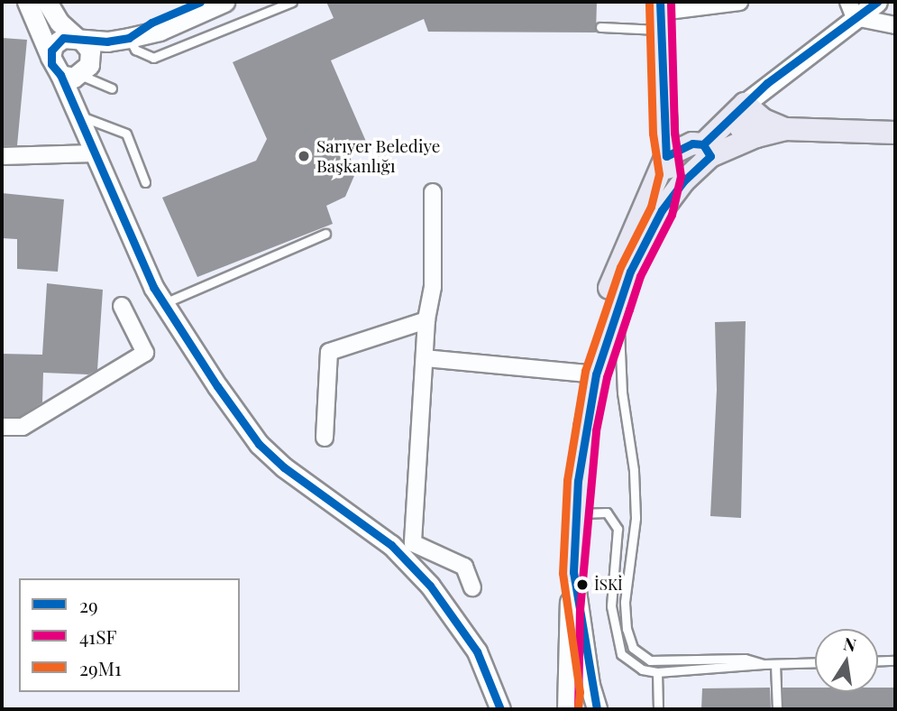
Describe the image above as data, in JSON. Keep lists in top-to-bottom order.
{
  "places": ["Sarıyer Belediye Başkanlığı", "İSKİ"],
  "lines": ["transit line 29", "transit line 41SF", "transit line 29M1"],
  "legend": ["29", "41SF", "29M1"],
  "north": "top"
}
